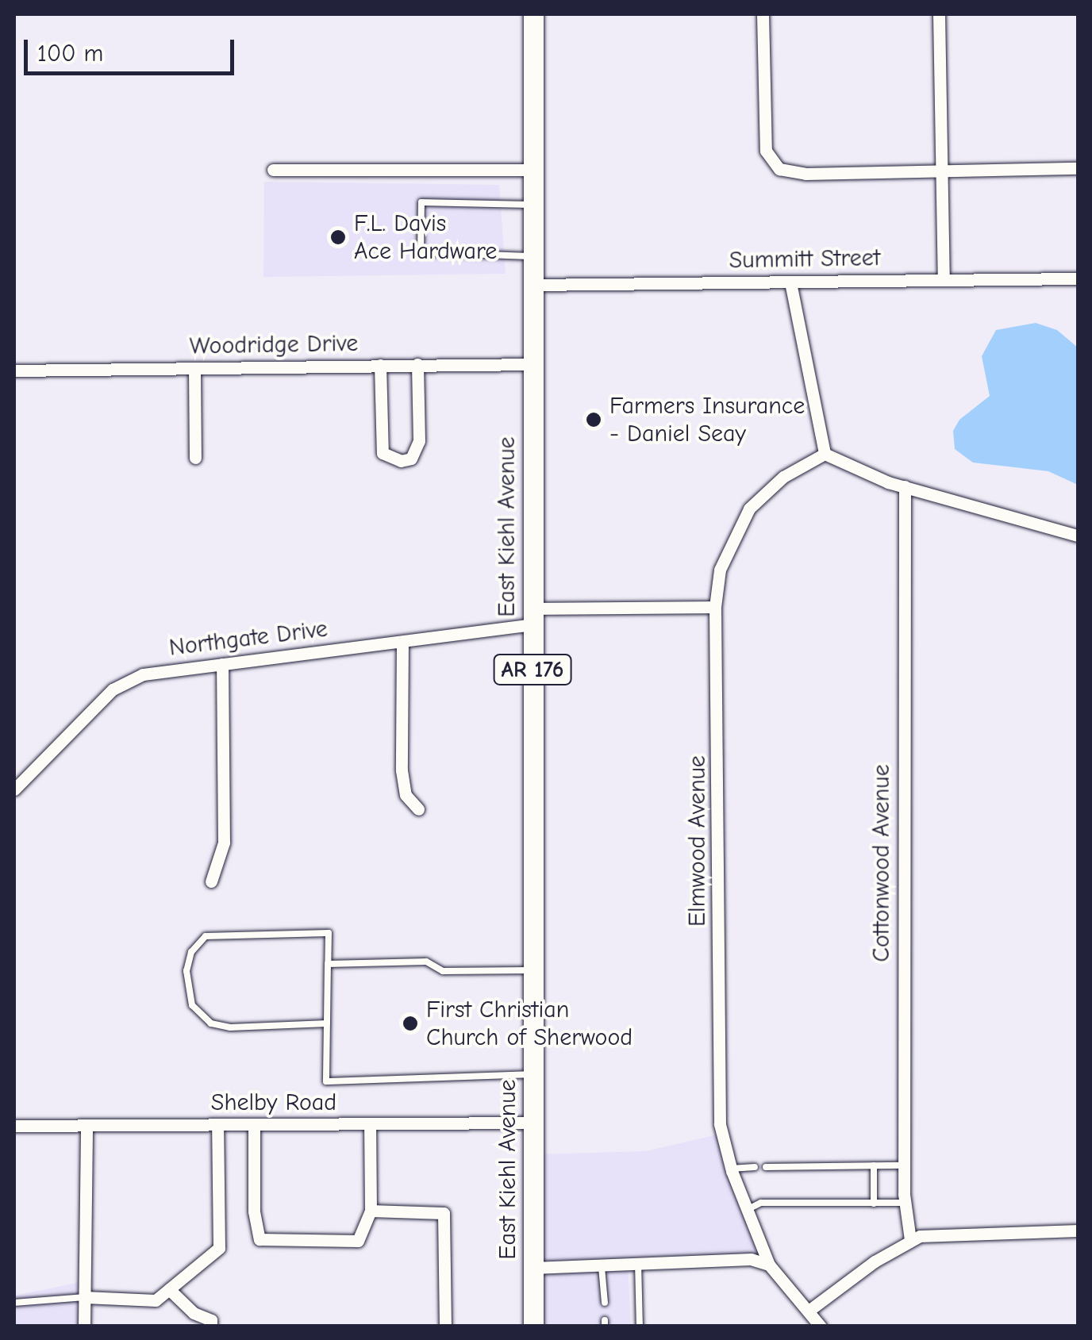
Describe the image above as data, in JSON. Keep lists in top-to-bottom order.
{
  "streets": {
    "main road": ["East Kiehl Avenue", "AR 176"],
    "street": [
      "Summitt Street",
      "Woodridge Drive",
      "Northgate Drive",
      "Elmwood Avenue",
      "Cottonwood Avenue",
      "Shelby Road"
    ]
  },
  "crossings": [
    ["Summitt Street", "East Kiehl Avenue"],
    ["Woodridge Drive", "East Kiehl Avenue"],
    ["East Kiehl Avenue", "Northgate Drive"],
    ["East Kiehl Avenue", "Shelby Road"],
    ["Northgate Drive", "Elmwood Avenue"]
  ],
  "places": ["F.L. Davis Ace Hardware", "Farmers Insurance - Daniel Seay", "First Christian Church of Sherwood"],
  "scale_bar": "100 m"
}
